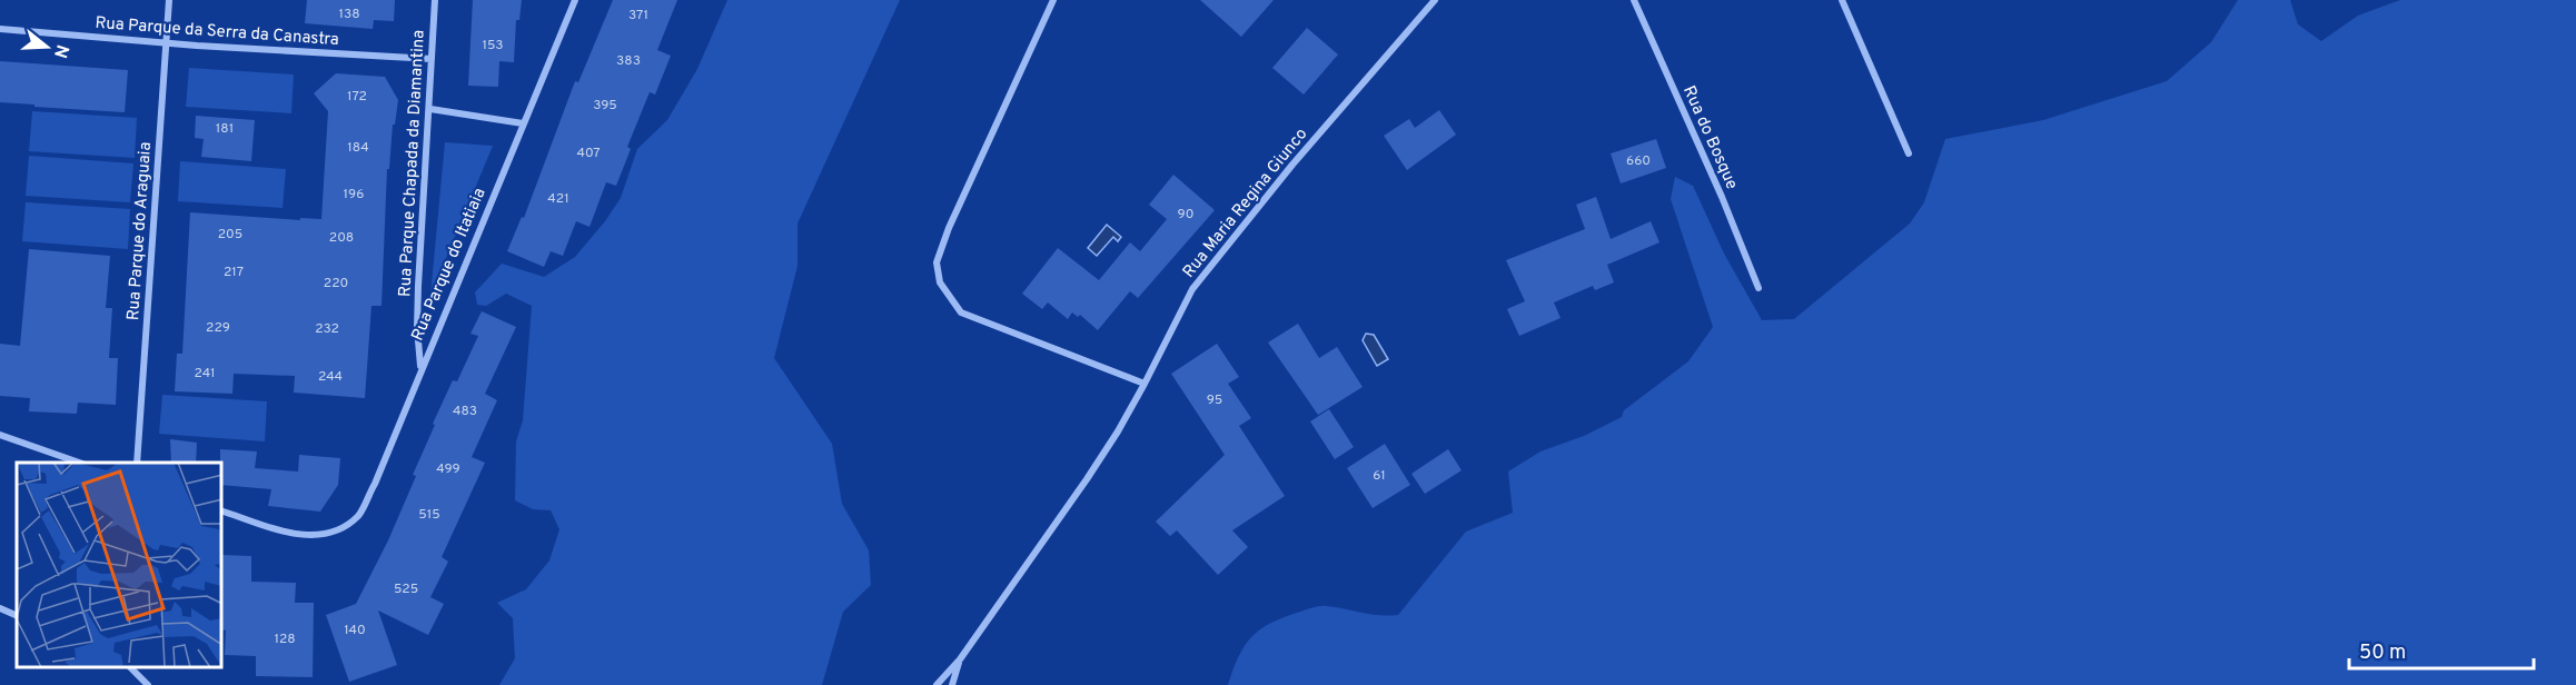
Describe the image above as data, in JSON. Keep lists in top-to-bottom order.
{
  "streets": {
    "street": [
      "Rua Parque da Serra da Canastra",
      "Rua do Bosque",
      "Rua Parque Chapada da Diamantina",
      "Rua Maria Regina Giunco",
      "Rua Parque do Araguaia",
      "Rua Parque do Itatiaia"
    ]
  },
  "crossings": [
    ["Rua Parque da Serra da Canastra", "Rua Parque Chapada da Diamantina"],
    ["Rua Parque da Serra da Canastra", "Rua Parque do Araguaia"],
    ["Rua Parque Chapada da Diamantina", "Rua Parque do Itatiaia"]
  ],
  "house_numbers": [
    "138",
    "371",
    "153",
    "383",
    "172",
    "395",
    "181",
    "184",
    "407",
    "660",
    "196",
    "421",
    "90",
    "205",
    "208",
    "217",
    "220",
    "229",
    "232",
    "241",
    "244",
    "95",
    "483",
    "499",
    "61",
    "515",
    "525",
    "140",
    "128"
  ],
  "scale_bar": "50 m",
  "north": "right"
}
